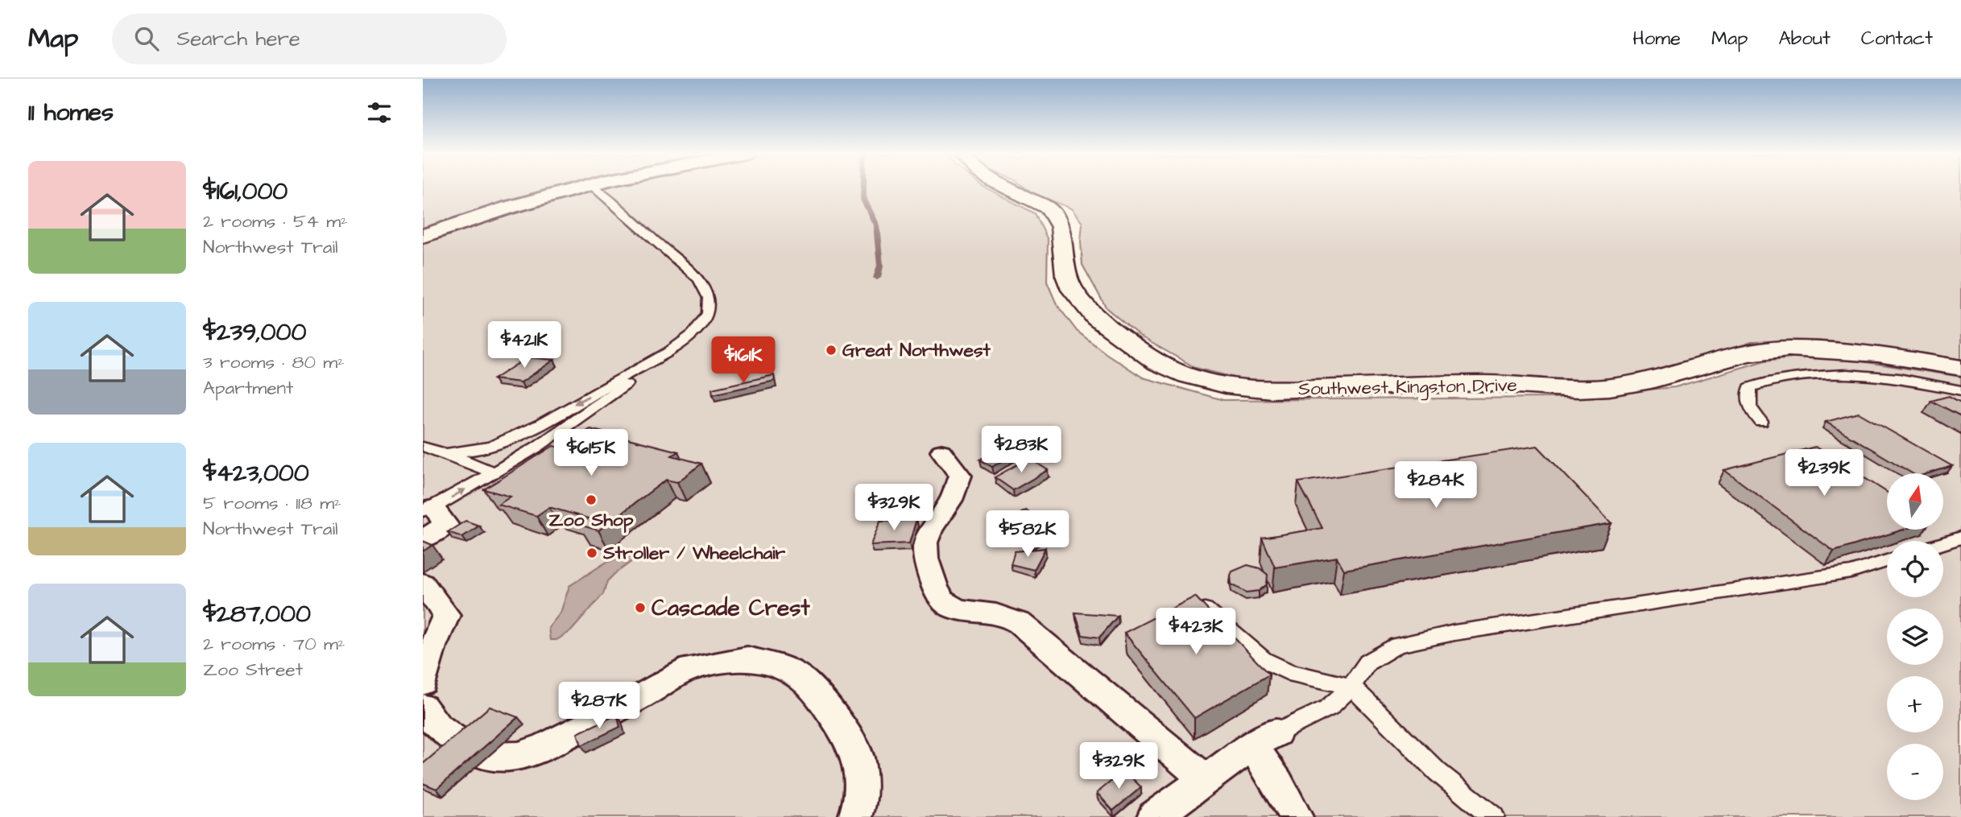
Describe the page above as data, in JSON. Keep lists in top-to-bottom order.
{
  "streets": {
    "street": ["Southwest Kingston Drive"]
  },
  "places": [
    "Great Northwest",
    "Zoo Shop",
    "Stroller / Wheelchair",
    "Cascade Crest"
  ],
  "north": "top",
  "page": {
    "header": "Map",
    "search": "Search here",
    "nav": [
      "Home",
      "Map",
      "About",
      "Contact"
    ],
    "heading": "11 homes",
    "list": [
      {
        "name": "$161,000",
        "note": "2 rooms · 54 m² · Northwest Trail"
      },
      {
        "name": "$239,000",
        "note": "3 rooms · 80 m² · Apartment"
      },
      {
        "name": "$423,000",
        "note": "5 rooms · 118 m² · Northwest Trail"
      },
      {
        "name": "$287,000",
        "note": "2 rooms · 70 m² · Zoo Street"
      }
    ],
    "price": [
      "$421K",
      "$161K",
      "$283K",
      "$615K",
      "$239K",
      "$284K",
      "$329K",
      "$582K",
      "$423K",
      "$287K",
      "$329K"
    ],
    "map_buttons": ["+", "−"]
  }
}
